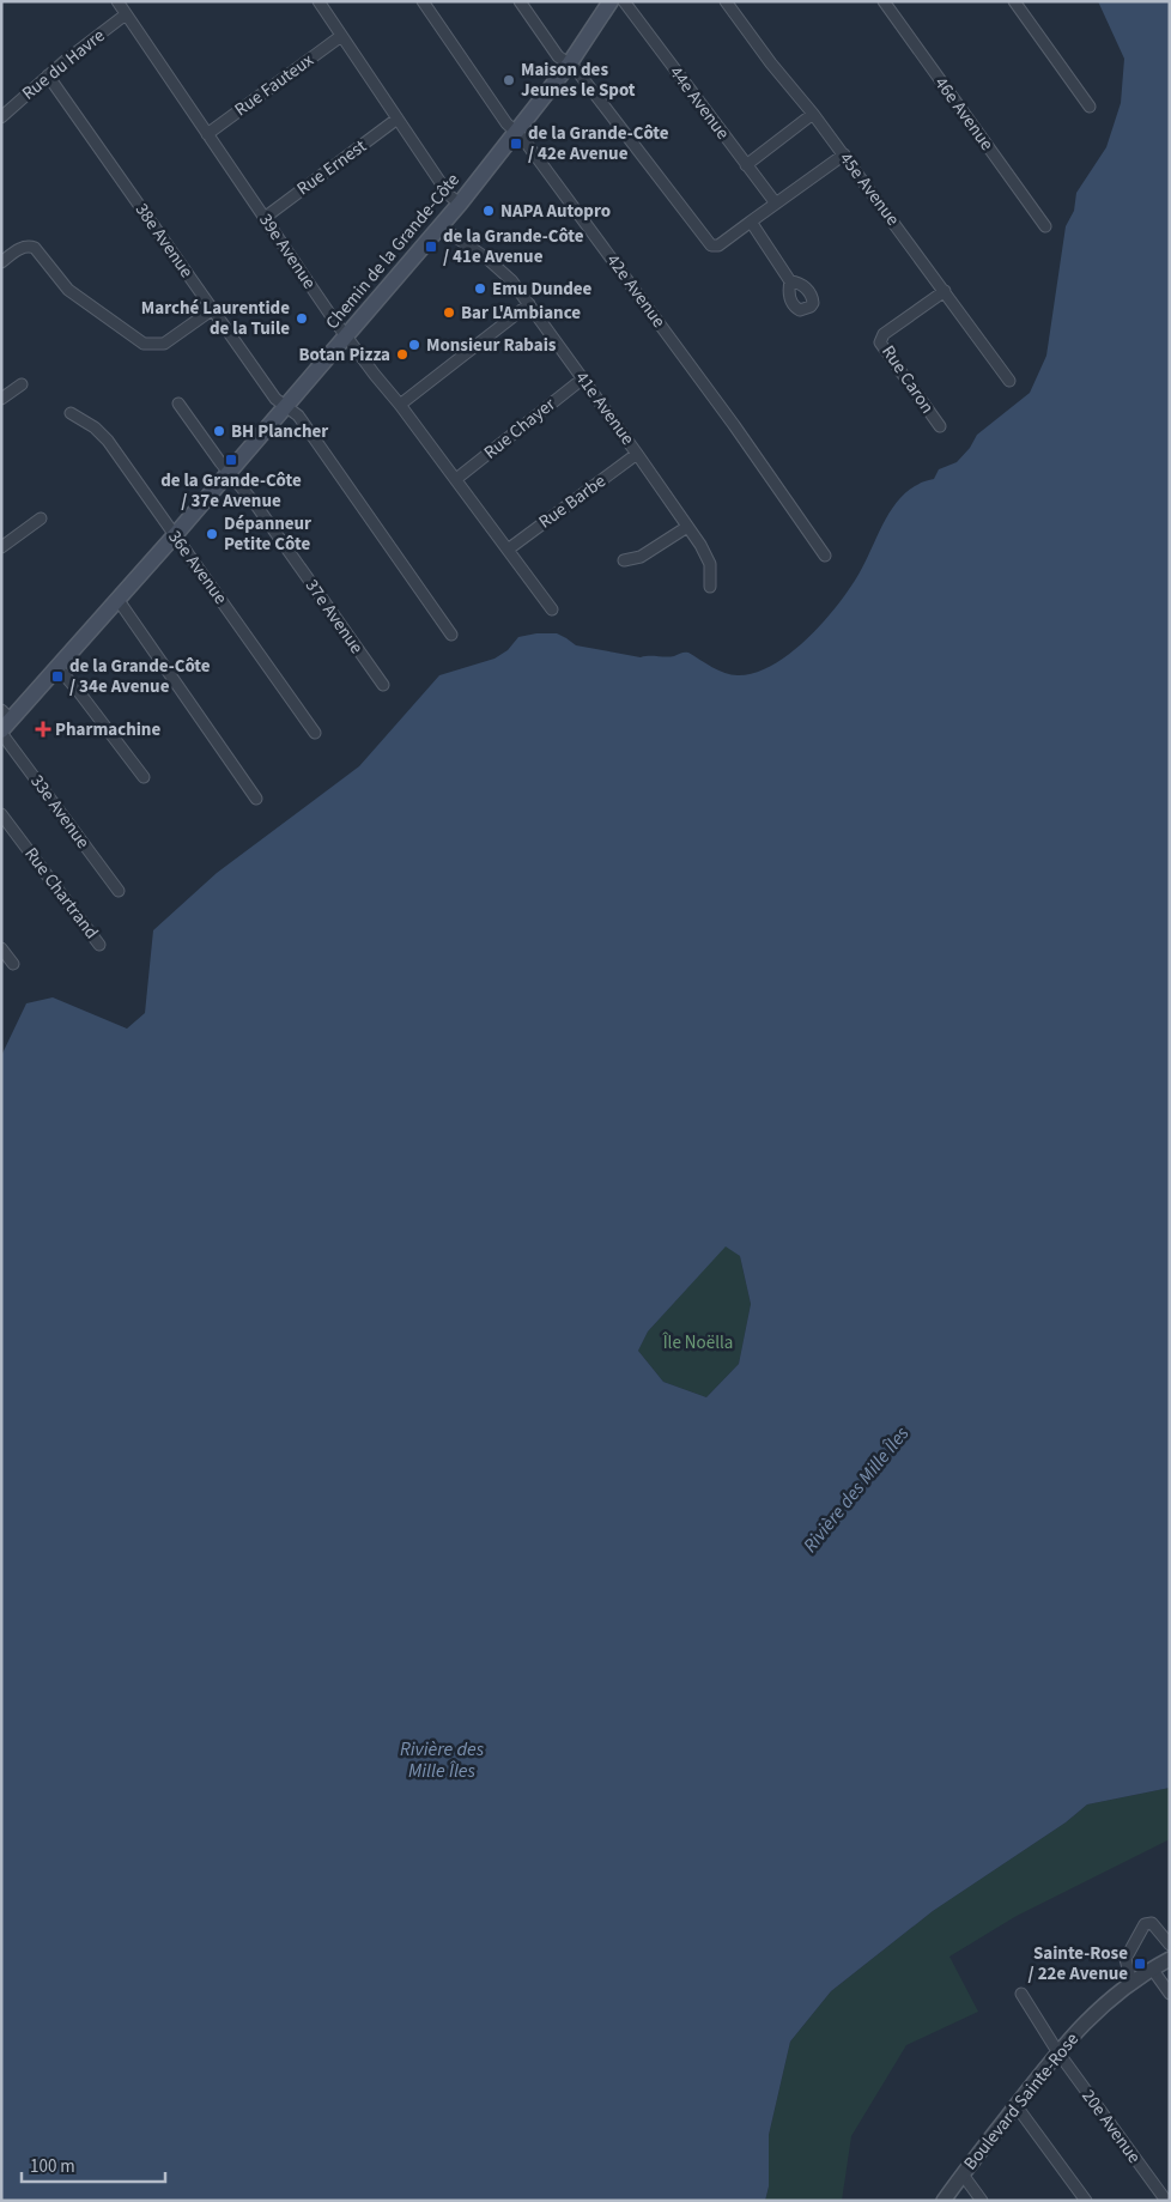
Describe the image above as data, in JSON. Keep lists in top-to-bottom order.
{
  "streets": {
    "main road": ["Chemin de la Grande-Côte"],
    "street": [
      "Rue du Havre",
      "Rue Fauteux",
      "44e Avenue",
      "46e Avenue",
      "Rue Ernest",
      "45e Avenue",
      "38e Avenue",
      "39e Avenue",
      "42e Avenue",
      "Rue Caron",
      "41e Avenue",
      "Rue Chayer",
      "Rue Barbe",
      "36e Avenue",
      "37e Avenue",
      "33e Avenue",
      "Rue Chartrand",
      "Boulevard Sainte-Rose",
      "20e Avenue"
    ]
  },
  "crossings": [
    ["Rue du Havre", "38e Avenue"],
    ["Rue du Havre", "39e Avenue"],
    ["Rue Fauteux", "39e Avenue"],
    ["Rue Ernest", "39e Avenue"],
    ["45e Avenue", "Rue Caron"],
    ["38e Avenue", "Chemin de la Grande-Côte"],
    ["39e Avenue", "Chemin de la Grande-Côte"],
    ["39e Avenue", "Rue Chayer"],
    ["39e Avenue", "Rue Barbe"],
    ["Chemin de la Grande-Côte", "42e Avenue"],
    ["Chemin de la Grande-Côte", "41e Avenue"],
    ["Chemin de la Grande-Côte", "36e Avenue"],
    ["Chemin de la Grande-Côte", "37e Avenue"],
    ["Chemin de la Grande-Côte", "33e Avenue"],
    ["41e Avenue", "Rue Chayer"],
    ["41e Avenue", "Rue Barbe"],
    ["Boulevard Sainte-Rose", "20e Avenue"]
  ],
  "water": ["Rivière des Mille Îles"],
  "parks": ["Île Noëlla"],
  "places": {
    "other": [
      "Maison des Jeunes le Spot",
      "NAPA Autopro",
      "Emu Dundee",
      "Bar L'Ambiance",
      "Marché Laurentide de la Tuile",
      "Monsieur Rabais",
      "Botan Pizza",
      "BH Plancher",
      "Dépanneur Petite Côte"
    ],
    "transit": [
      "de la Grande-Côte / 42e Avenue",
      "de la Grande-Côte / 41e Avenue",
      "de la Grande-Côte / 37e Avenue",
      "de la Grande-Côte / 34e Avenue",
      "Sainte-Rose / 22e Avenue"
    ],
    "health": ["Pharmachine"]
  },
  "scale_bar": "100 m"
}
